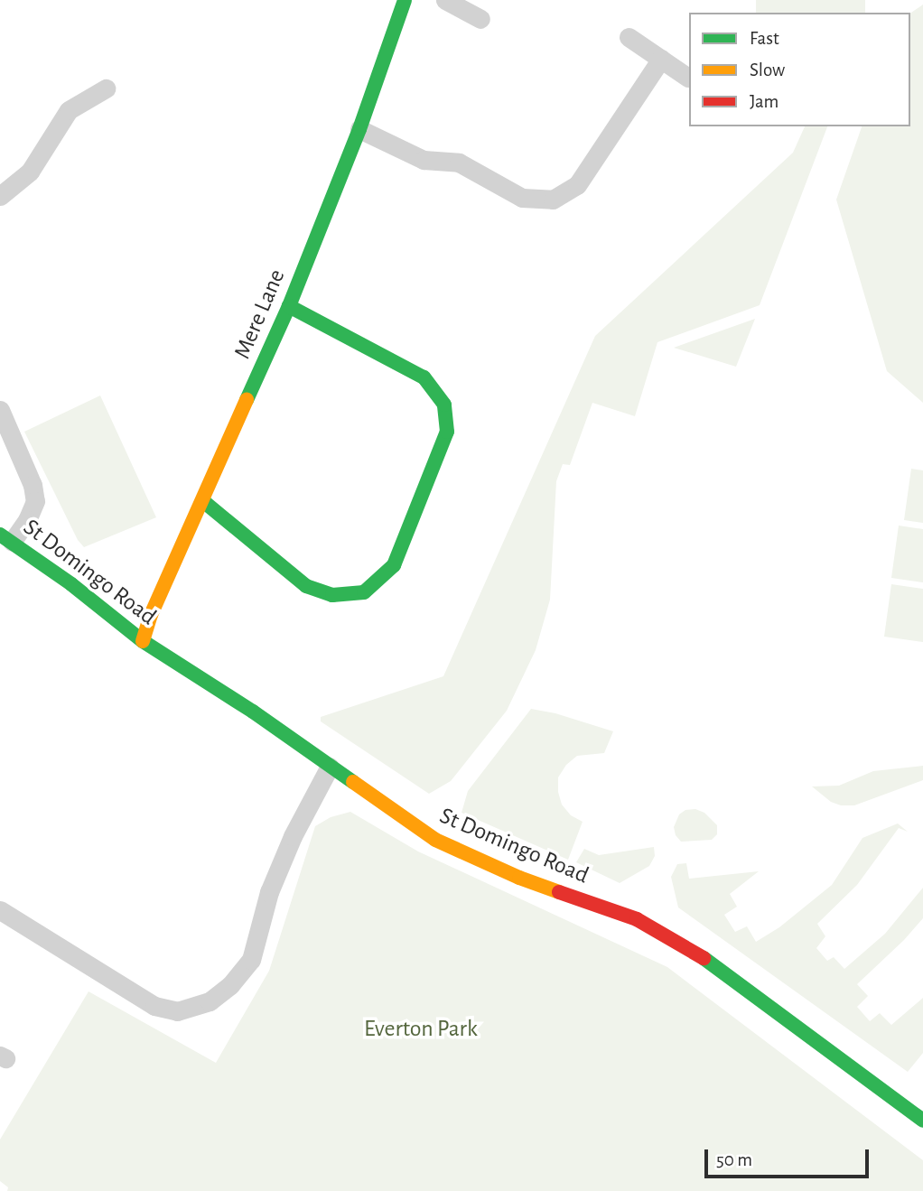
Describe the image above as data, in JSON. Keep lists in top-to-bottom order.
{
  "streets": {
    "street": ["Mere Lane", "St Domingo Road"]
  },
  "crossings": [
    ["Mere Lane", "St Domingo Road"]
  ],
  "parks": ["Everton Park"],
  "legend": ["Fast", "Slow", "Jam"],
  "scale_bar": "50 m"
}
